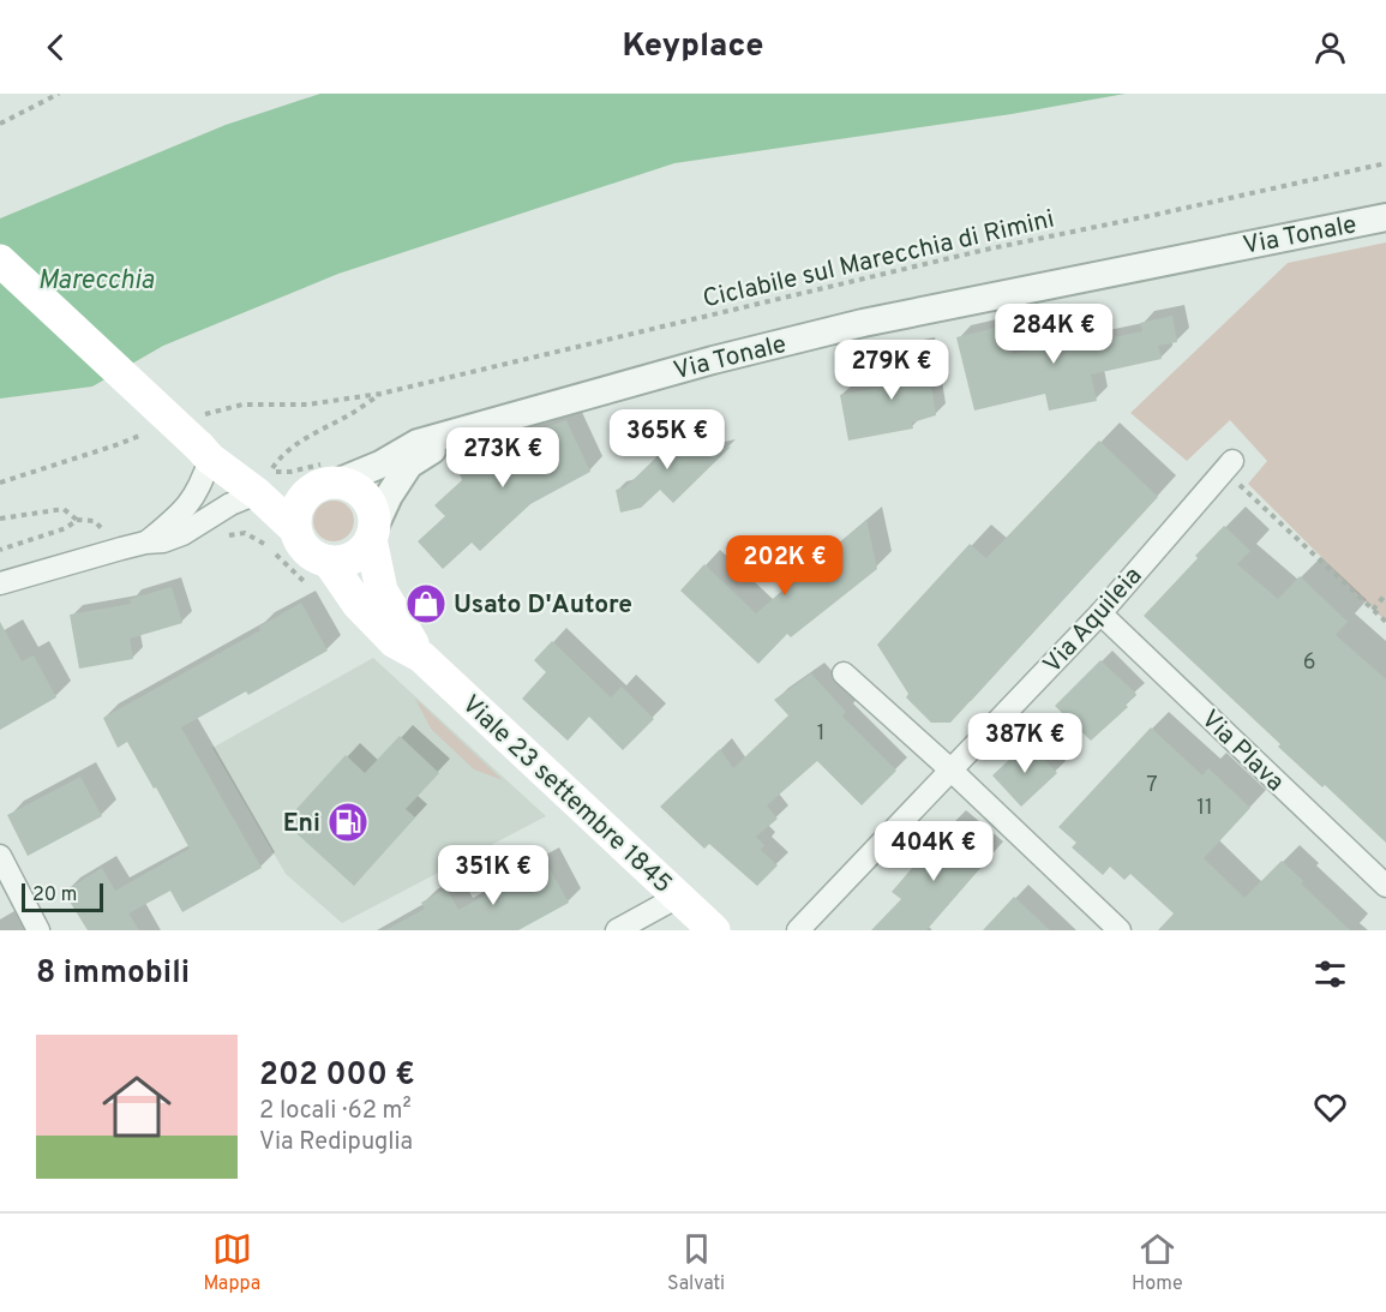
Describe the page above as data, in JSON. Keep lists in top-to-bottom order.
{
  "streets": {
    "main road": ["Viale 23 settembre 1845"],
    "street": ["Via Tonale", "Via Aquileia", "Via Plava"],
    "path": ["Ciclabile sul Marecchia di Rimini"]
  },
  "crossings": [
    ["Via Tonale", "Viale 23 settembre 1845"],
    ["Ciclabile sul Marecchia di Rimini", "Viale 23 settembre 1845"],
    ["Via Aquileia", "Via Plava"]
  ],
  "water": ["Marecchia"],
  "places": {
    "shop": ["Usato D'Autore"],
    "fuel station": ["Eni"]
  },
  "house_numbers": [
    "6",
    "1",
    "7",
    "11"
  ],
  "scale_bar": "20 m",
  "page": {
    "header": "Keyplace",
    "price": [
      "284K €",
      "279K €",
      "365K €",
      "273K €",
      "202K €",
      "387K €",
      "404K €",
      "351K €"
    ],
    "scale": "20 m",
    "heading": "8 immobili",
    "list": [
      {
        "name": "202 000 €",
        "note": "2 locali · 62 m² · Via Redipuglia"
      }
    ],
    "tabs": ["Mappa", "Salvati", "Home"]
  }
}
